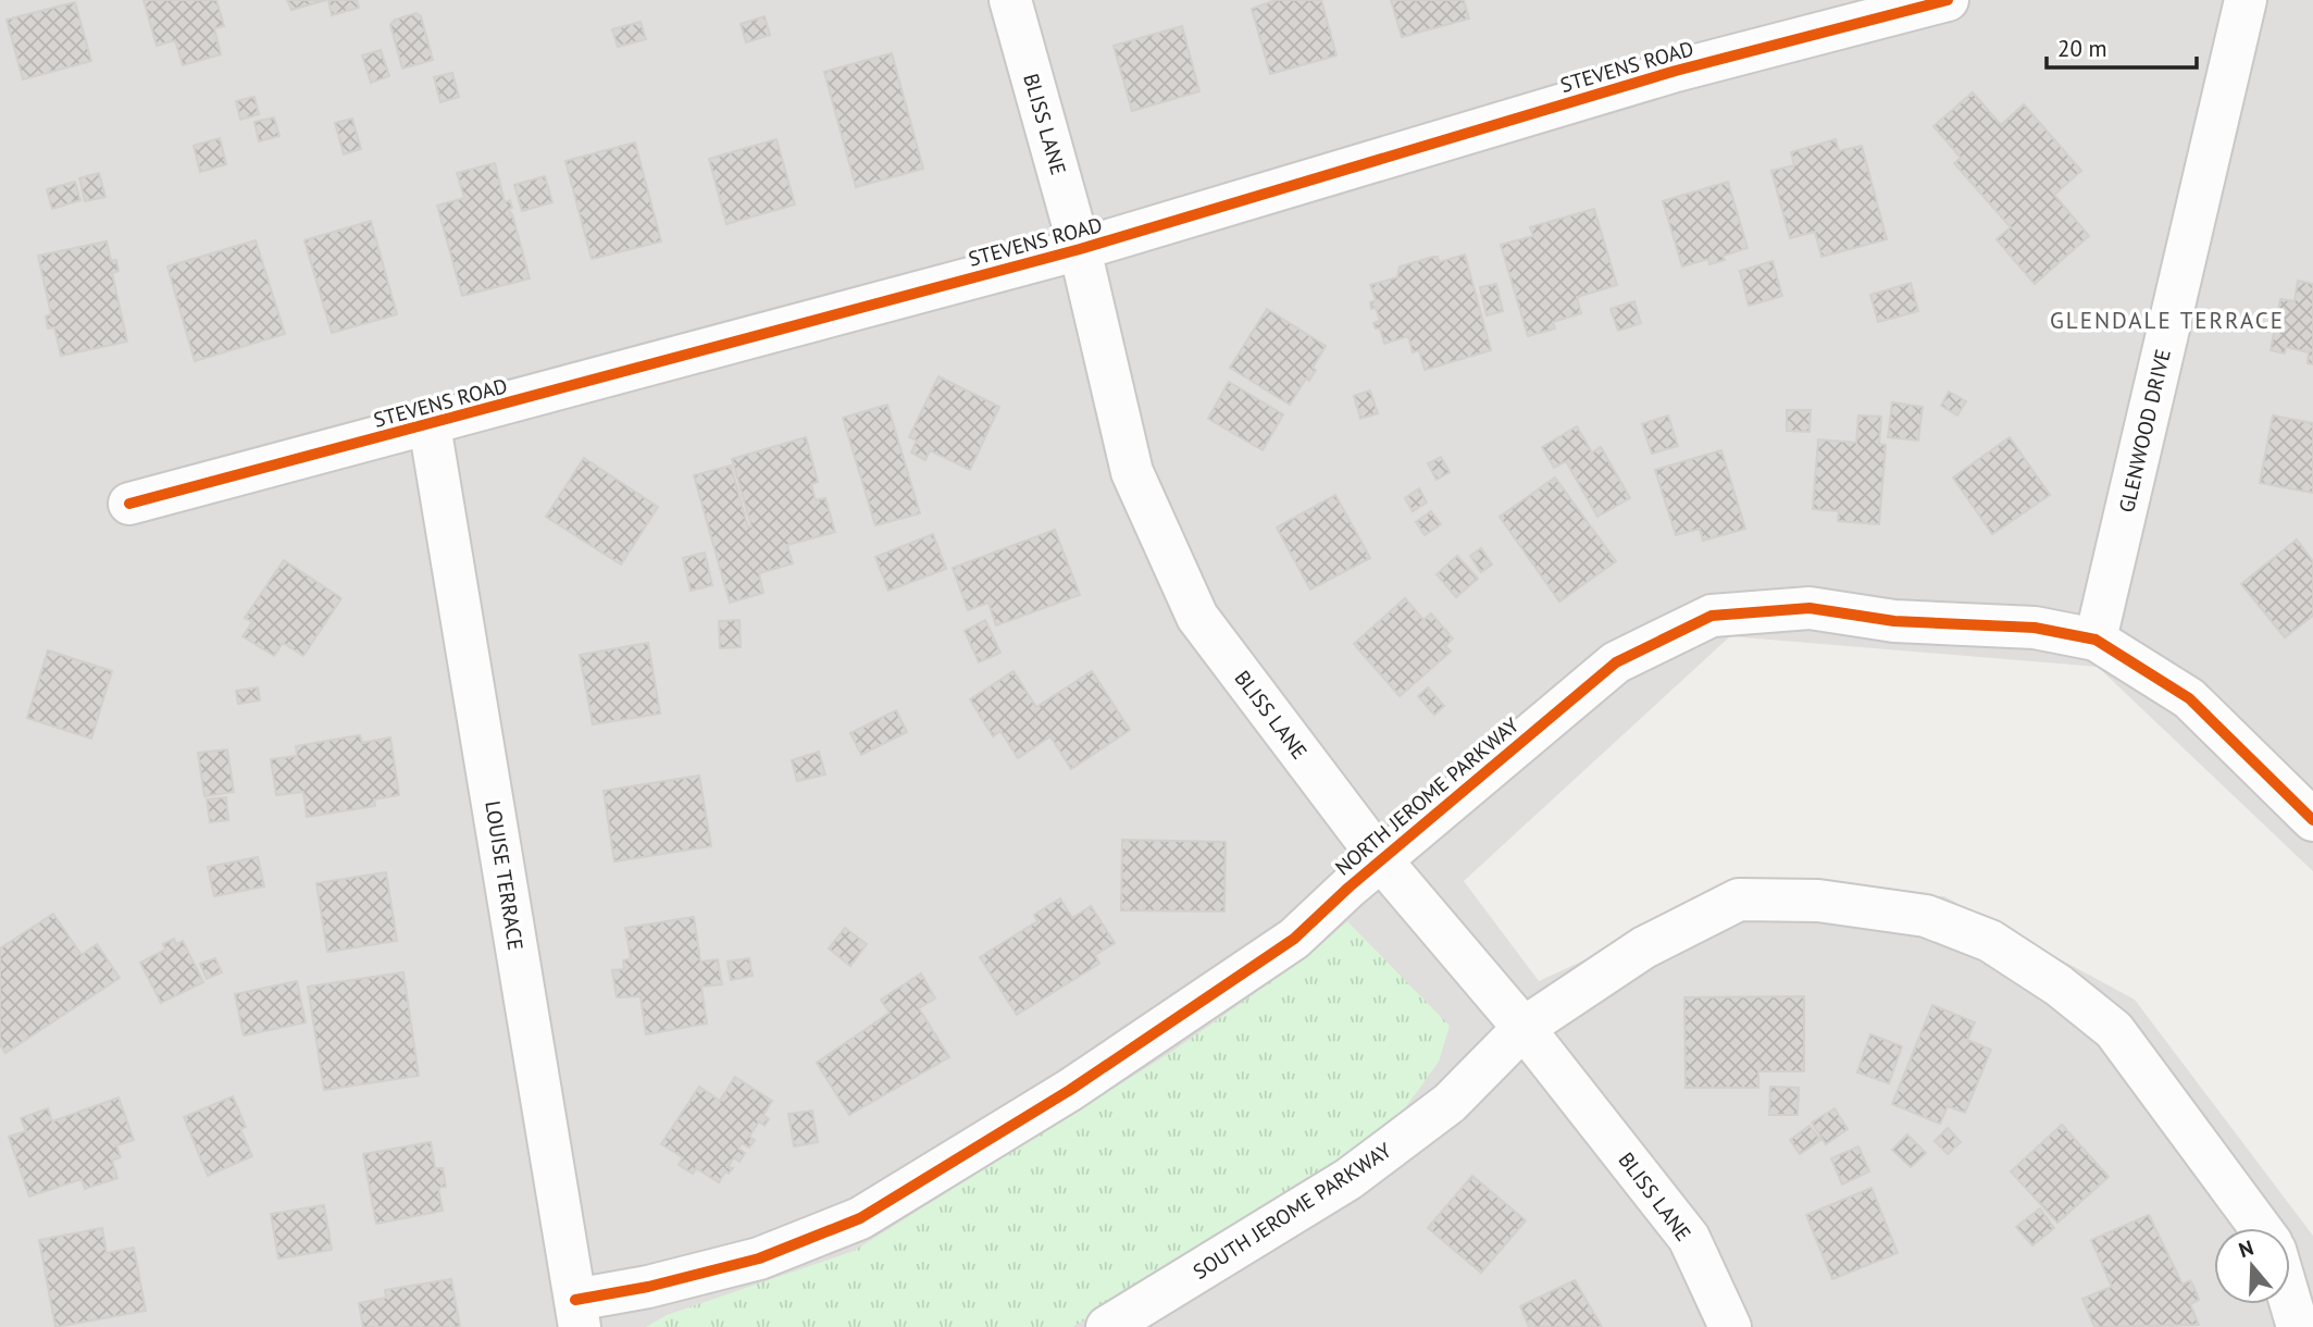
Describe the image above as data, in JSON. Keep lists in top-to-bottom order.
{
  "streets": {
    "street": [
      "STEVENS ROAD",
      "BLISS LANE",
      "GLENWOOD DRIVE",
      "NORTH JEROME PARKWAY",
      "LOUISE TERRACE",
      "SOUTH JEROME PARKWAY"
    ]
  },
  "crossings": [
    ["STEVENS ROAD", "BLISS LANE"],
    ["STEVENS ROAD", "LOUISE TERRACE"],
    ["BLISS LANE", "NORTH JEROME PARKWAY"],
    ["BLISS LANE", "SOUTH JEROME PARKWAY"],
    ["GLENWOOD DRIVE", "NORTH JEROME PARKWAY"],
    ["NORTH JEROME PARKWAY", "LOUISE TERRACE"]
  ],
  "districts": ["GLENDALE TERRACE"],
  "scale_bar": "20 m",
  "north": "top"
}
